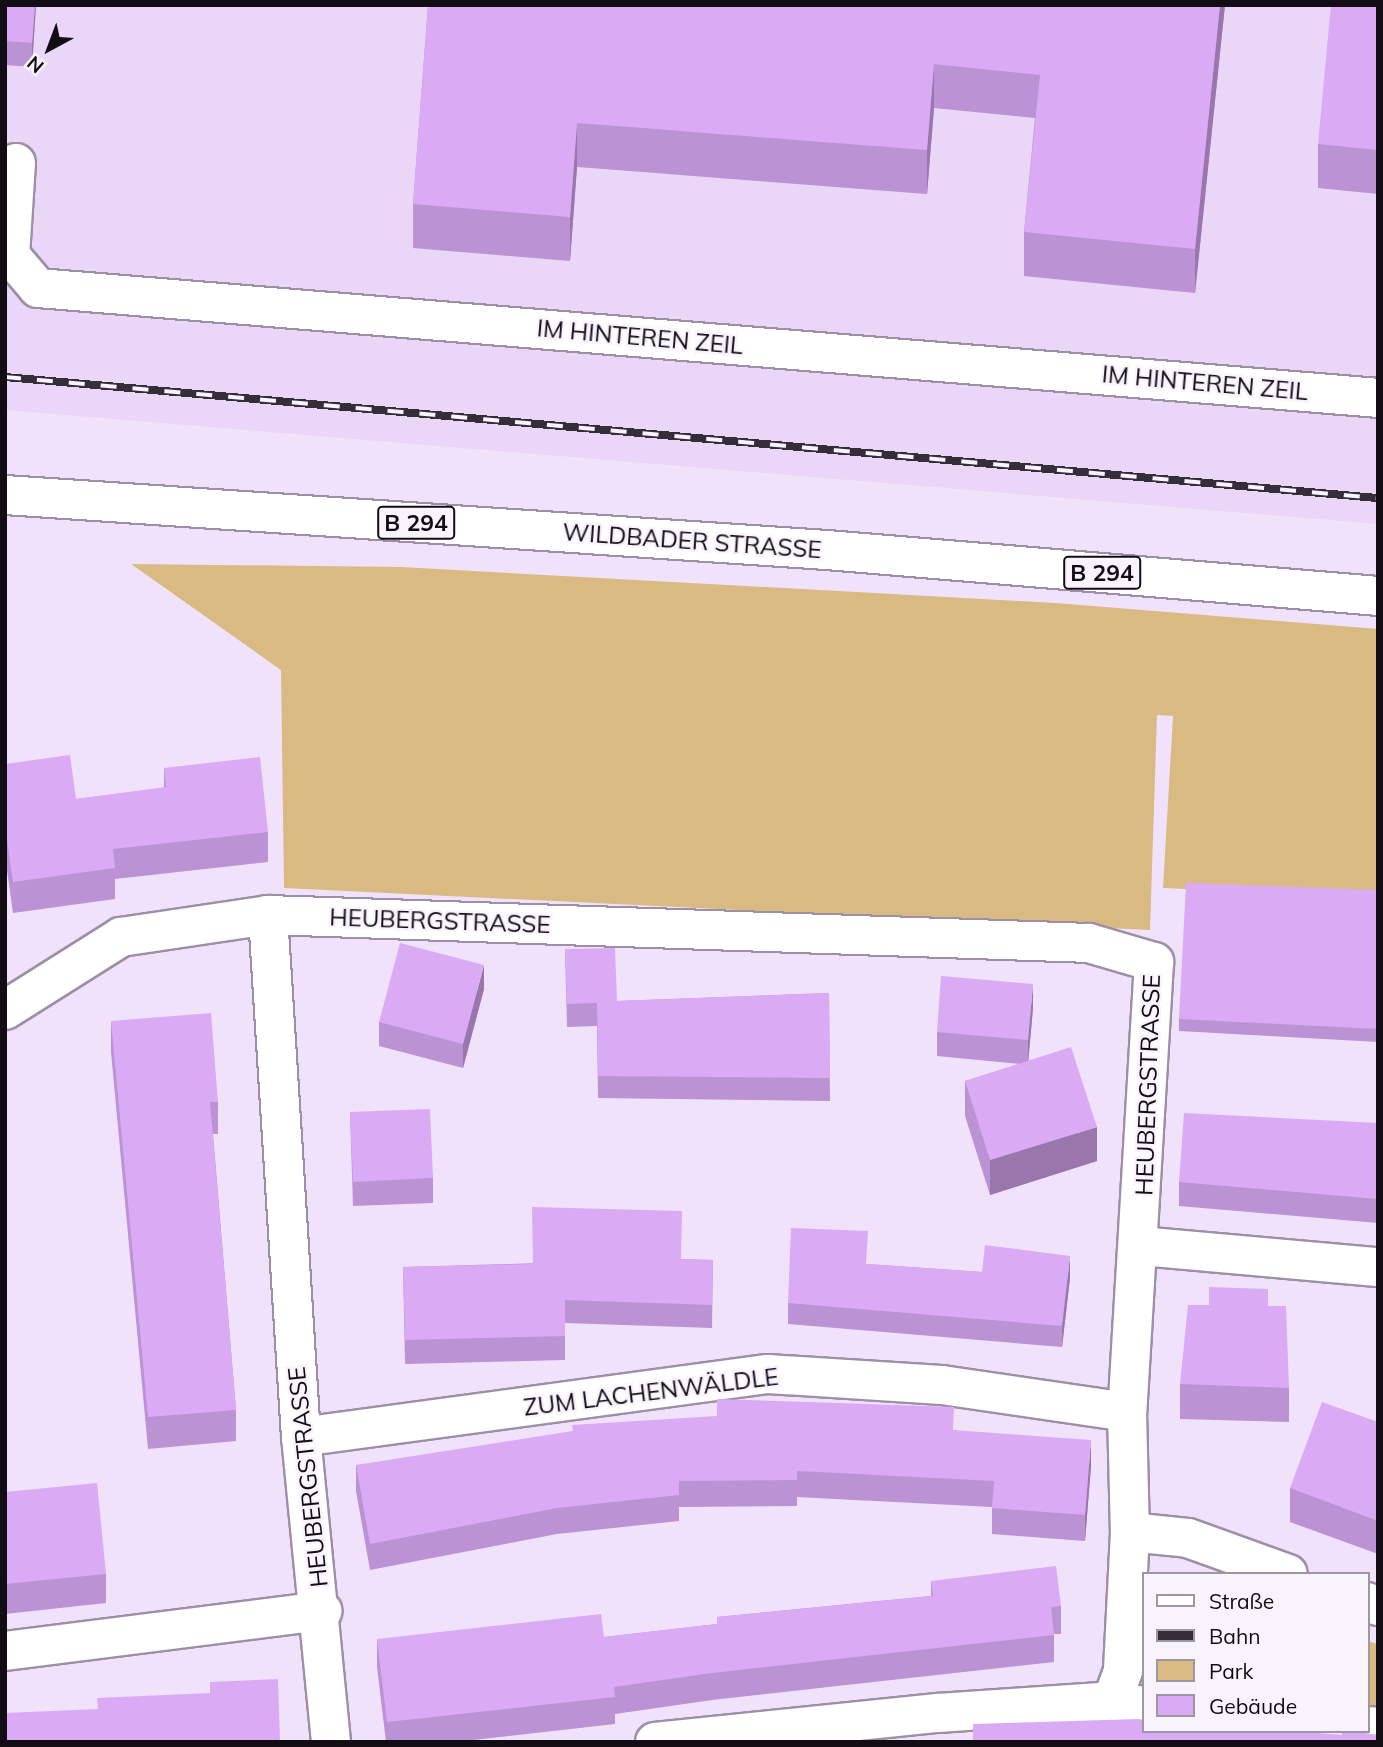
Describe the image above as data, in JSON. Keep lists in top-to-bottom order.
{
  "streets": {
    "street": [
      "IM HINTEREN ZEIL",
      "B 294",
      "WILDBADER STRASSE",
      "HEUBERGSTRASSE",
      "ZUM LACHENWÄLDLE"
    ]
  },
  "crossings": [
    ["HEUBERGSTRASSE", "ZUM LACHENWÄLDLE"]
  ],
  "legend": [
    "Straße",
    "Bahn",
    "Park",
    "Gebäude"
  ],
  "north": "bottom left"
}
